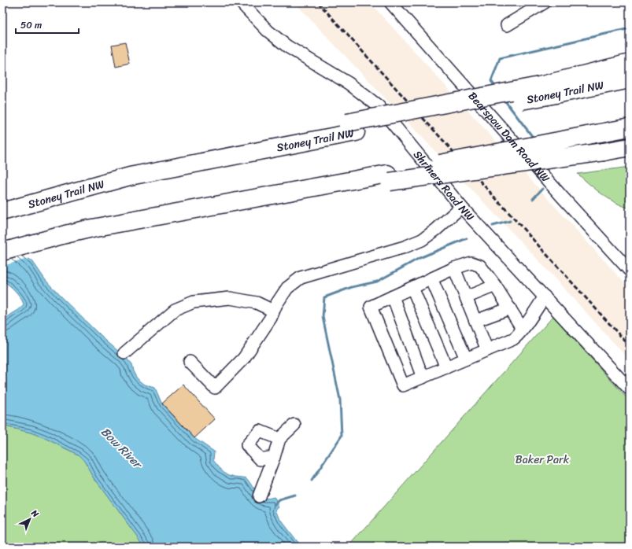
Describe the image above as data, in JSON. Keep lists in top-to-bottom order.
{
  "streets": {
    "highway": ["Stoney Trail NW"],
    "street": ["Bearspaw Dam Road NW", "Shriners Road NW"]
  },
  "water": ["Bow River"],
  "parks": ["Baker Park"],
  "scale_bar": "50 m",
  "north": "top right"
}
